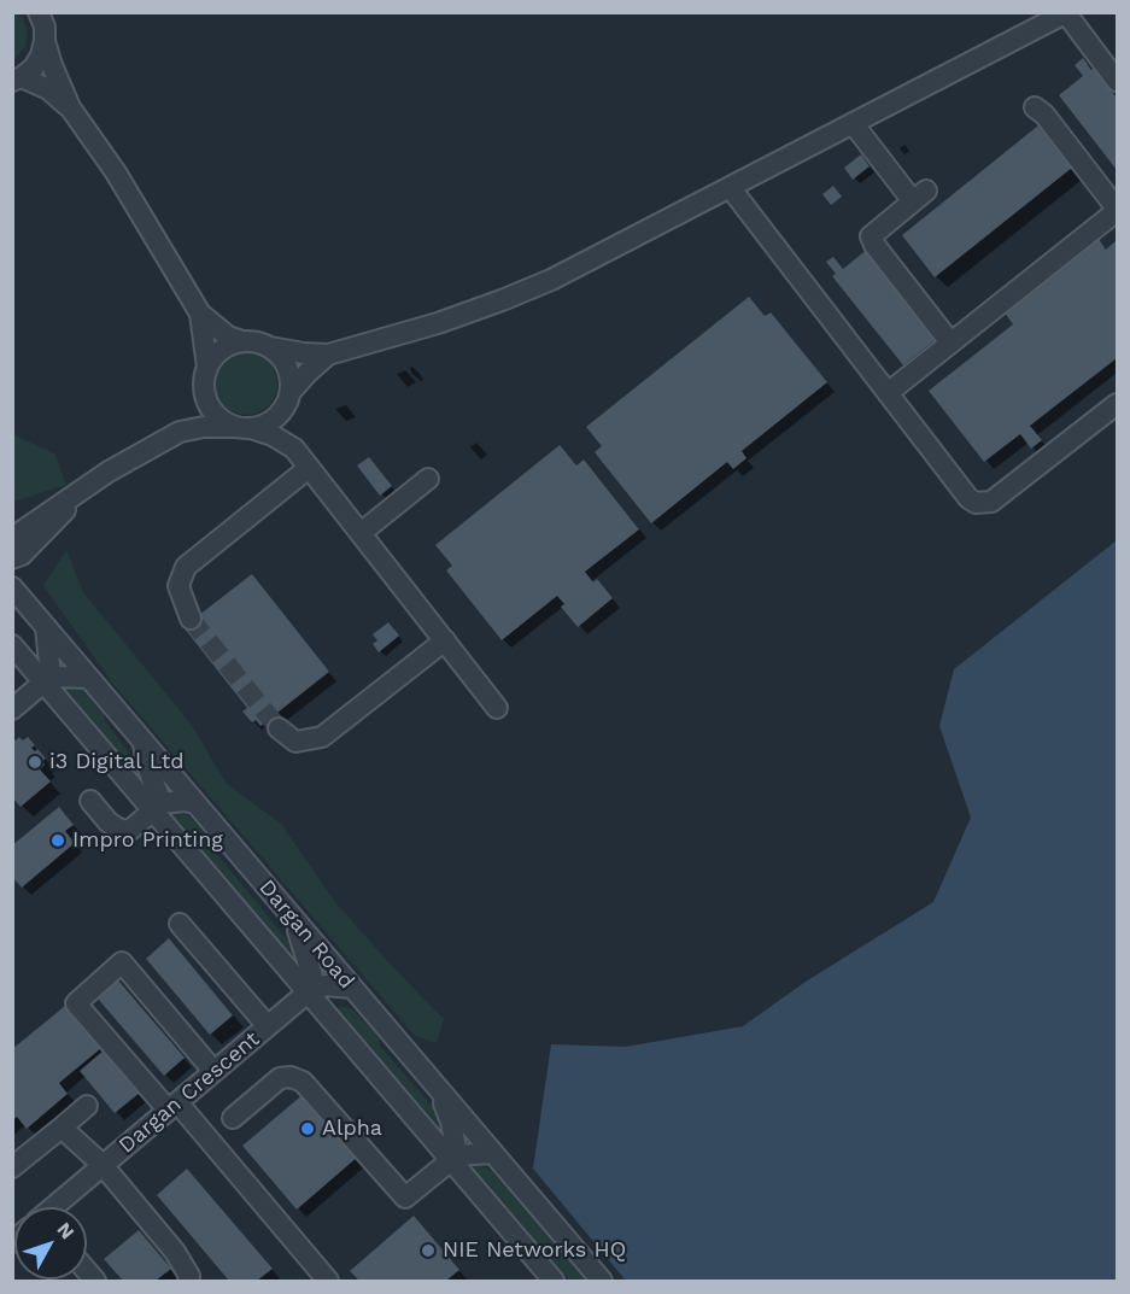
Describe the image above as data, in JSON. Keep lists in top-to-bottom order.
{
  "streets": {
    "street": ["Dargan Road", "Dargan Crescent"]
  },
  "crossings": [
    ["Dargan Road", "Dargan Crescent"]
  ],
  "places": [
    "i3 Digital Ltd",
    "Impro Printing",
    "Alpha",
    "NIE Networks HQ"
  ],
  "north": "top right"
}
